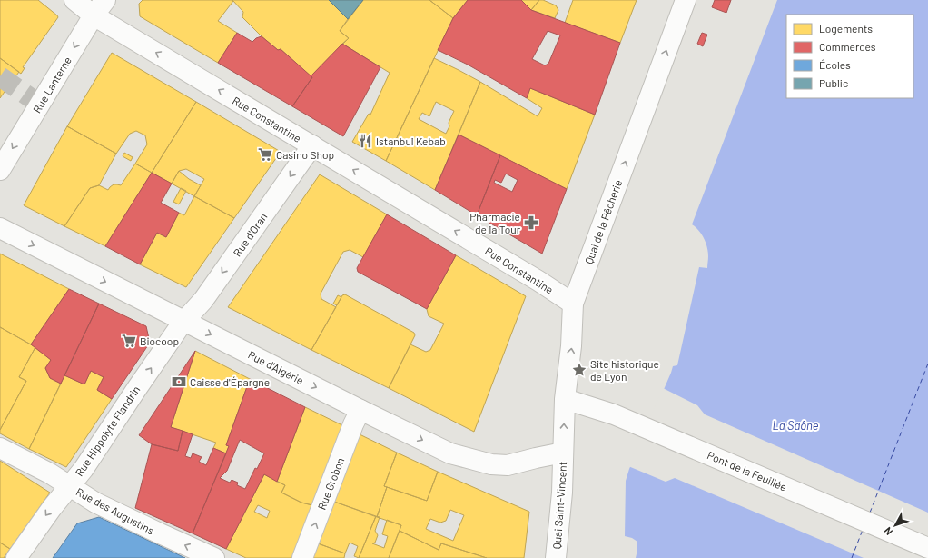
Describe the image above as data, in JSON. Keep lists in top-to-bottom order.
{
  "streets": {
    "street": [
      "Rue Lanterne",
      "Rue Constantine",
      "Quai de la Pêcherie",
      "Rue d'Oran",
      "Rue d'Algérie",
      "Rue Hippolyte Flandrin",
      "Pont de la Feuillée",
      "Rue Grobon",
      "Quai Saint-Vincent",
      "Rue des Augustins"
    ]
  },
  "crossings": [
    ["Rue Lanterne", "Rue Constantine"],
    ["Rue Constantine", "Quai de la Pêcherie"],
    ["Rue Constantine", "Rue d'Oran"],
    ["Quai de la Pêcherie", "Rue d'Algérie"],
    ["Quai de la Pêcherie", "Pont de la Feuillée"],
    ["Quai de la Pêcherie", "Quai Saint-Vincent"],
    ["Rue d'Oran", "Rue d'Algérie"],
    ["Rue d'Oran", "Rue Hippolyte Flandrin"],
    ["Rue d'Algérie", "Rue Hippolyte Flandrin"],
    ["Rue d'Algérie", "Rue Grobon"],
    ["Rue d'Algérie", "Quai Saint-Vincent"],
    ["Rue Hippolyte Flandrin", "Rue des Augustins"]
  ],
  "one_way": [
    "Rue Lanterne",
    "Rue Constantine",
    "Quai de la Pêcherie",
    "Rue d'Oran",
    "Rue d'Algérie",
    "Rue Grobon",
    "Rue des Augustins"
  ],
  "water": ["La Saône"],
  "places": {
    "restaurant": ["Istanbul Kebab"],
    "supermarket": ["Casino Shop", "Biocoop"],
    "pharmacy": ["Pharmacie de la Tour"],
    "place": ["Site historique de Lyon"],
    "bank": ["Caisse d'Épargne"]
  },
  "legend": [
    "Logements",
    "Commerces",
    "Écoles",
    "Public"
  ],
  "north": "bottom left"
}
